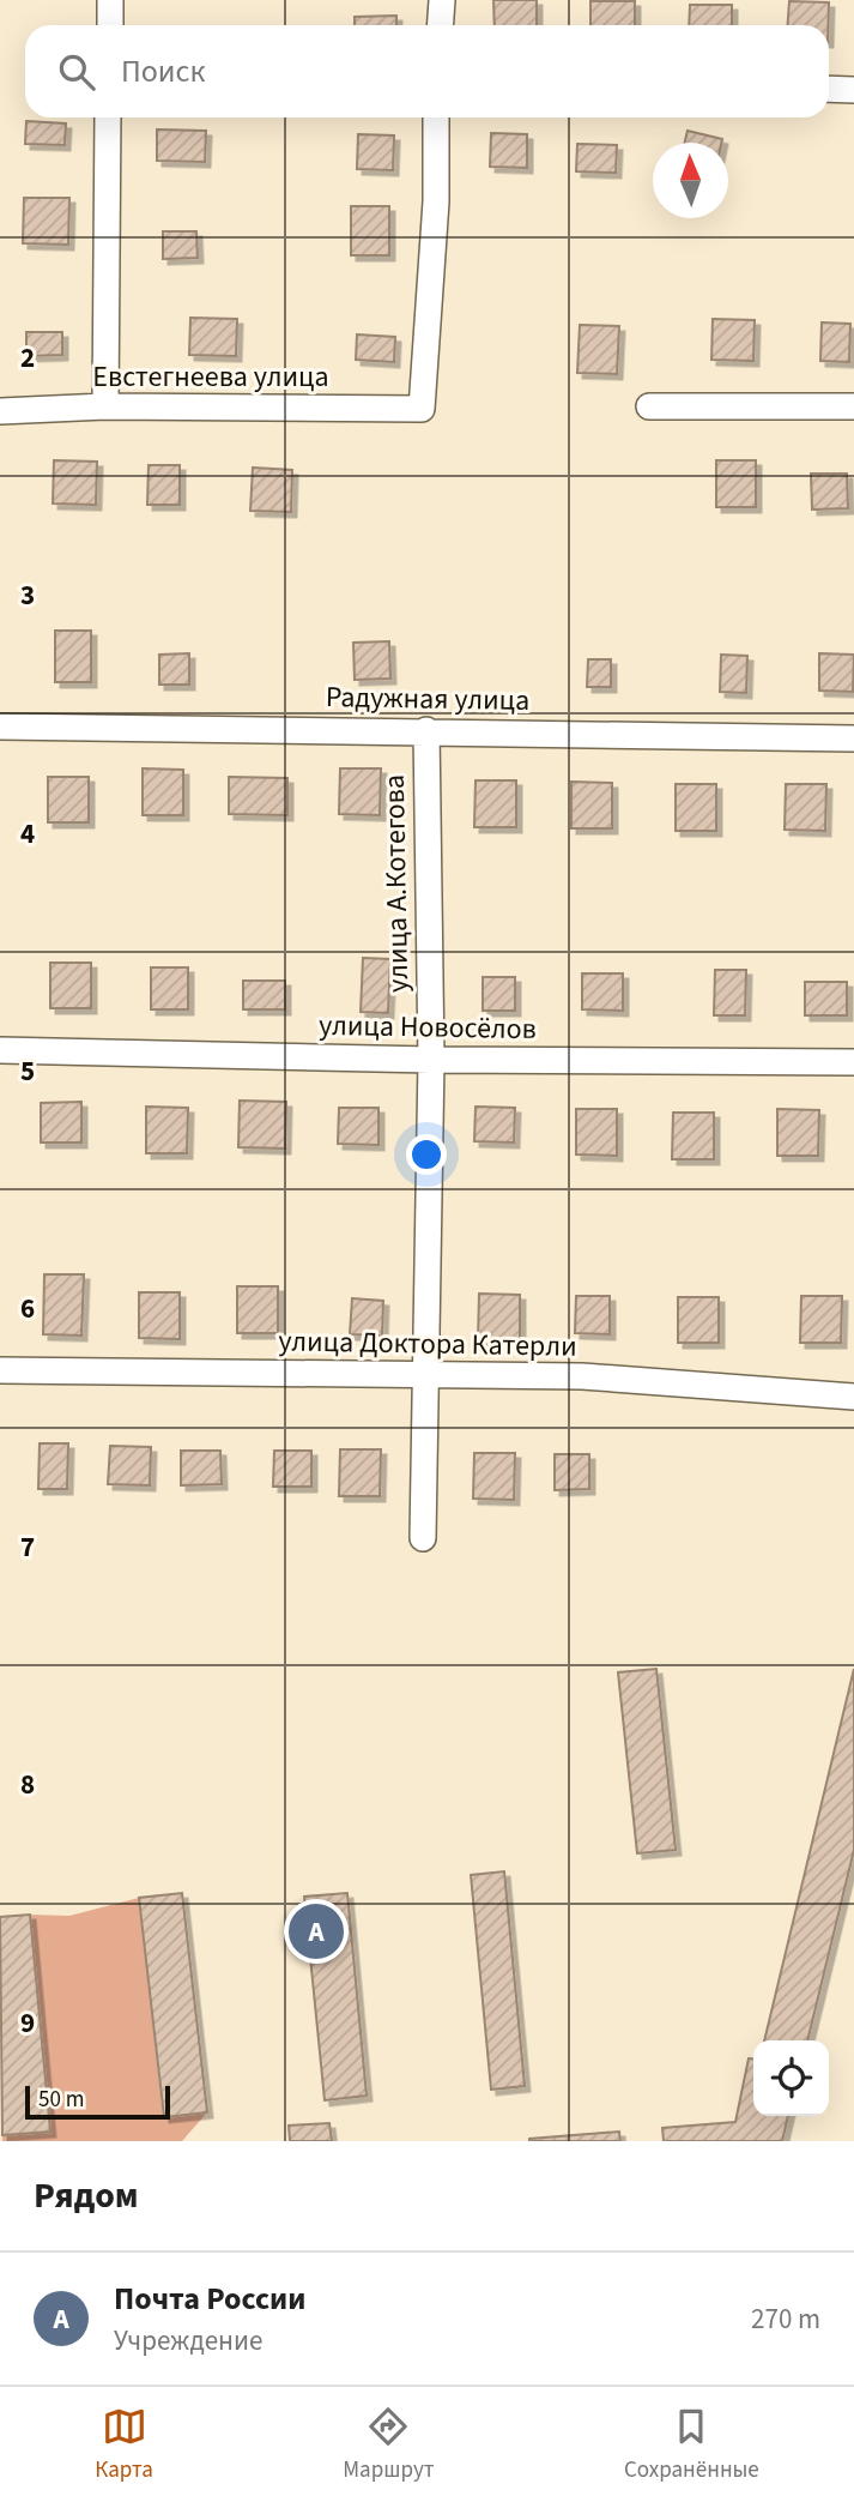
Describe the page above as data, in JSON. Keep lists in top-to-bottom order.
{
  "streets": {
    "street": [
      "Евстегнеева улица",
      "Радужная улица",
      "улица А.Котегова",
      "улица Новосёлов",
      "улица Доктора Катерли"
    ]
  },
  "crossings": [
    ["Радужная улица", "улица А.Котегова"],
    ["улица А.Котегова", "улица Новосёлов"],
    ["улица А.Котегова", "улица Доктора Катерли"]
  ],
  "scale_bar": "50 m",
  "north": "top",
  "page": {
    "search": "Поиск",
    "pins": "A",
    "scale": "50 m",
    "heading": "Рядом",
    "list": [
      {
        "mark": "A",
        "name": "Почта России",
        "note": "Учреждение",
        "value": "270 m"
      }
    ],
    "nav": ["Карта", "Маршрут", "Сохранённые"]
  },
  "grid": {
    "rows": [
      "2",
      "3",
      "4",
      "5",
      "6",
      "7",
      "8",
      "9"
    ]
  }
}
